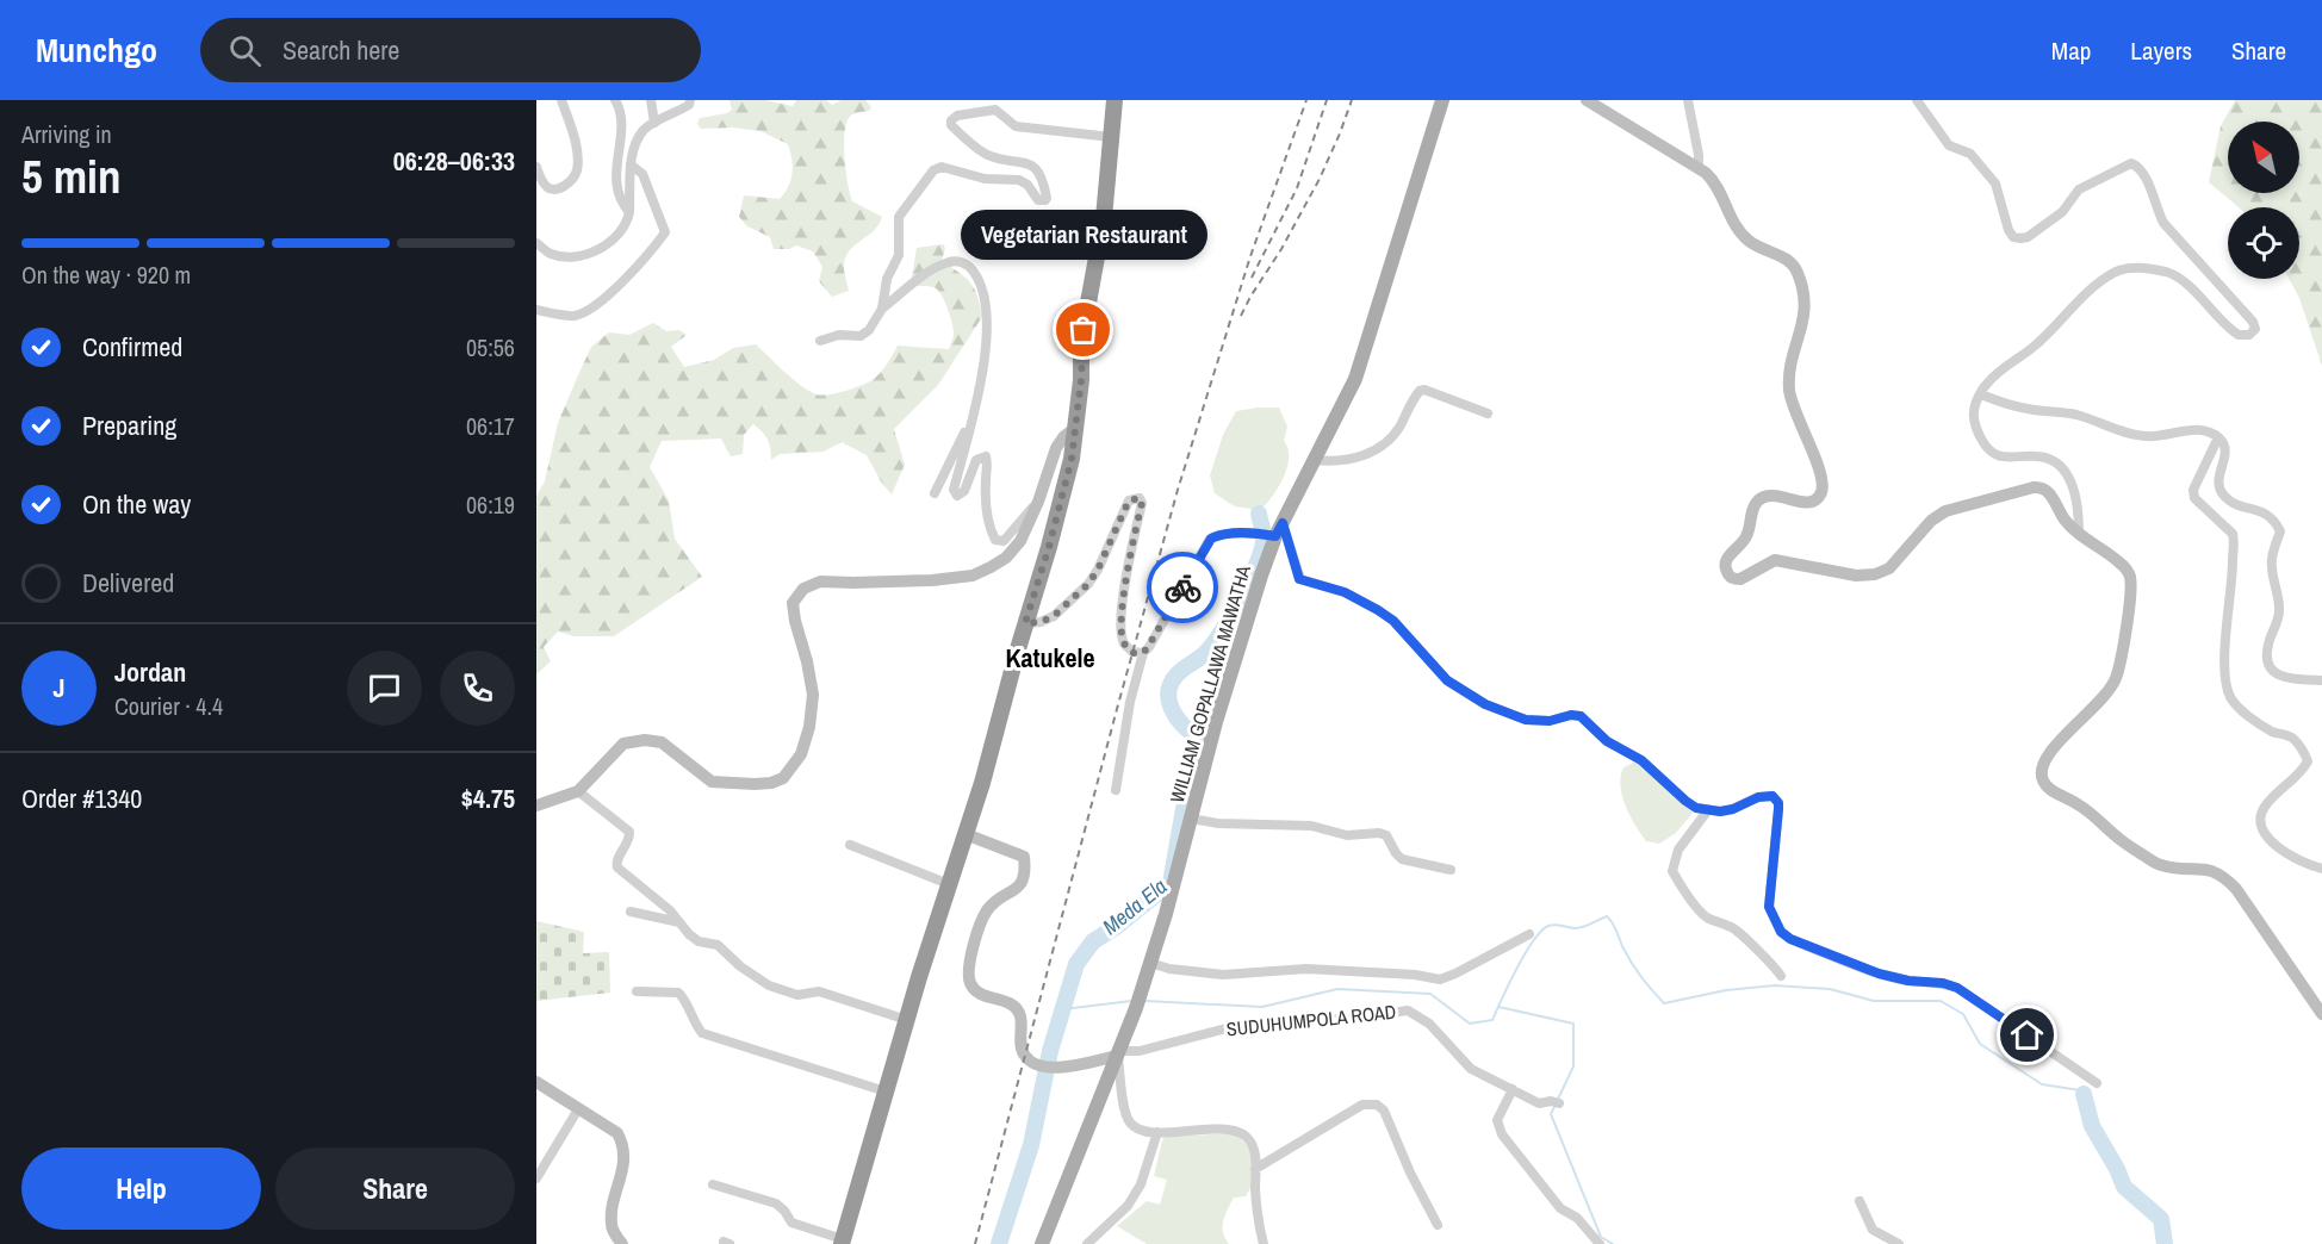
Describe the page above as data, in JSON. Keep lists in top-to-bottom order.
{
  "streets": {
    "main road": ["WILLIAM GOPALLAWA MAWATHA"],
    "street": ["SUDUHUMPOLA ROAD"]
  },
  "crossings": [
    ["WILLIAM GOPALLAWA MAWATHA", "SUDUHUMPOLA ROAD"]
  ],
  "districts": ["Katukele"],
  "water": ["Meda Ela"],
  "places": ["Vegetarian Restaurant"],
  "north": "top left",
  "page": {
    "header": "Munchgo",
    "search": "Search here",
    "nav": ["Map", "Layers", "Share"],
    "heading": ["5 min", "Arriving in", "06:28–06:33"],
    "panel": [
      "Jordan",
      "Courier · 4.4",
      "Order #1340",
      "$4.75"
    ],
    "bubble": "Vegetarian Restaurant",
    "bar": "On the way · 920 m",
    "list": [
      ["Confirmed", "05:56"],
      ["Preparing", "06:17"],
      ["On the way", "06:19"],
      "Delivered"
    ],
    "round": "J",
    "buttons": ["Help", "Share"]
  }
}
